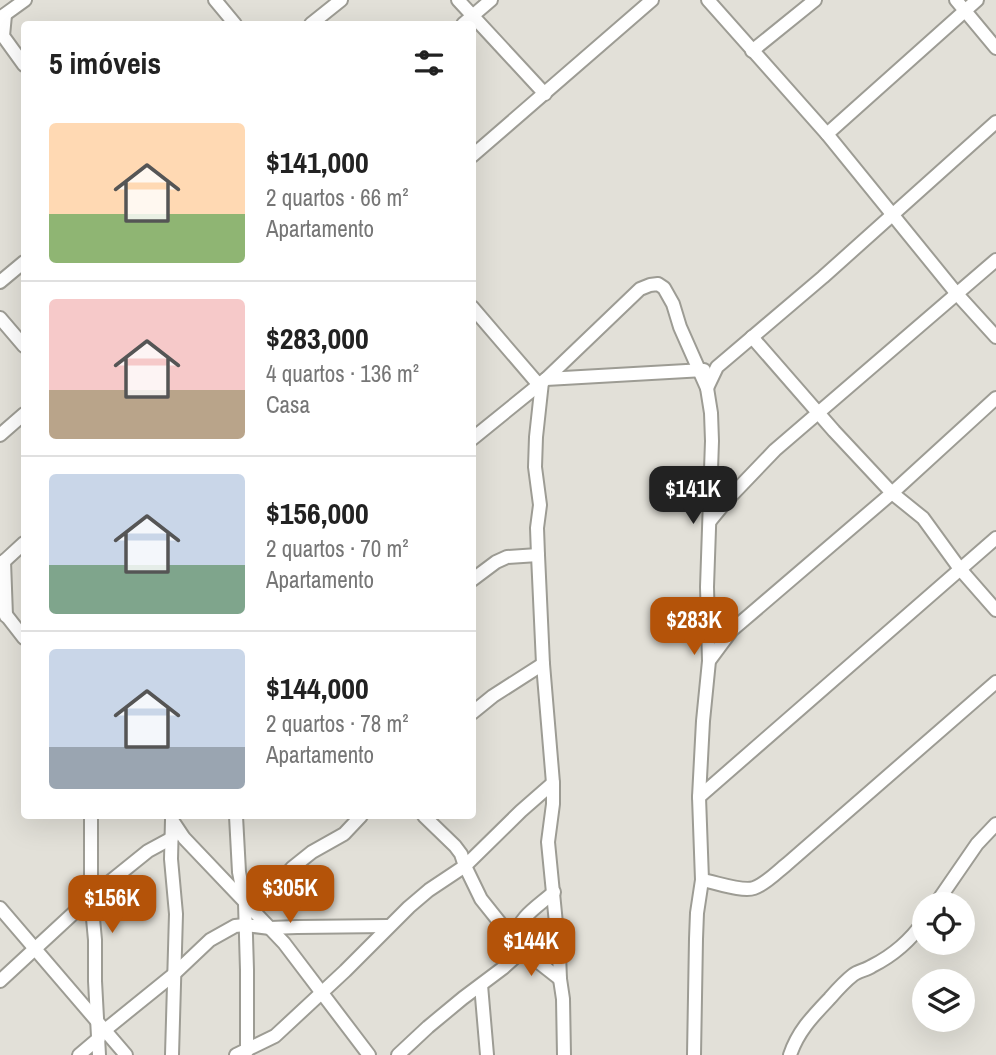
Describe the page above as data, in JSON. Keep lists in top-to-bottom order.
{
  "page": {
    "heading": "5 imóveis",
    "list": [
      {
        "name": "$141,000",
        "note": "2 quartos · 66 m² · Apartamento"
      },
      {
        "name": "$283,000",
        "note": "4 quartos · 136 m² · Casa"
      },
      {
        "name": "$156,000",
        "note": "2 quartos · 70 m² · Apartamento"
      },
      {
        "name": "$144,000",
        "note": "2 quartos · 78 m² · Apartamento"
      }
    ],
    "price": [
      "$141K",
      "$283K",
      "$305K",
      "$156K",
      "$144K"
    ]
  }
}
